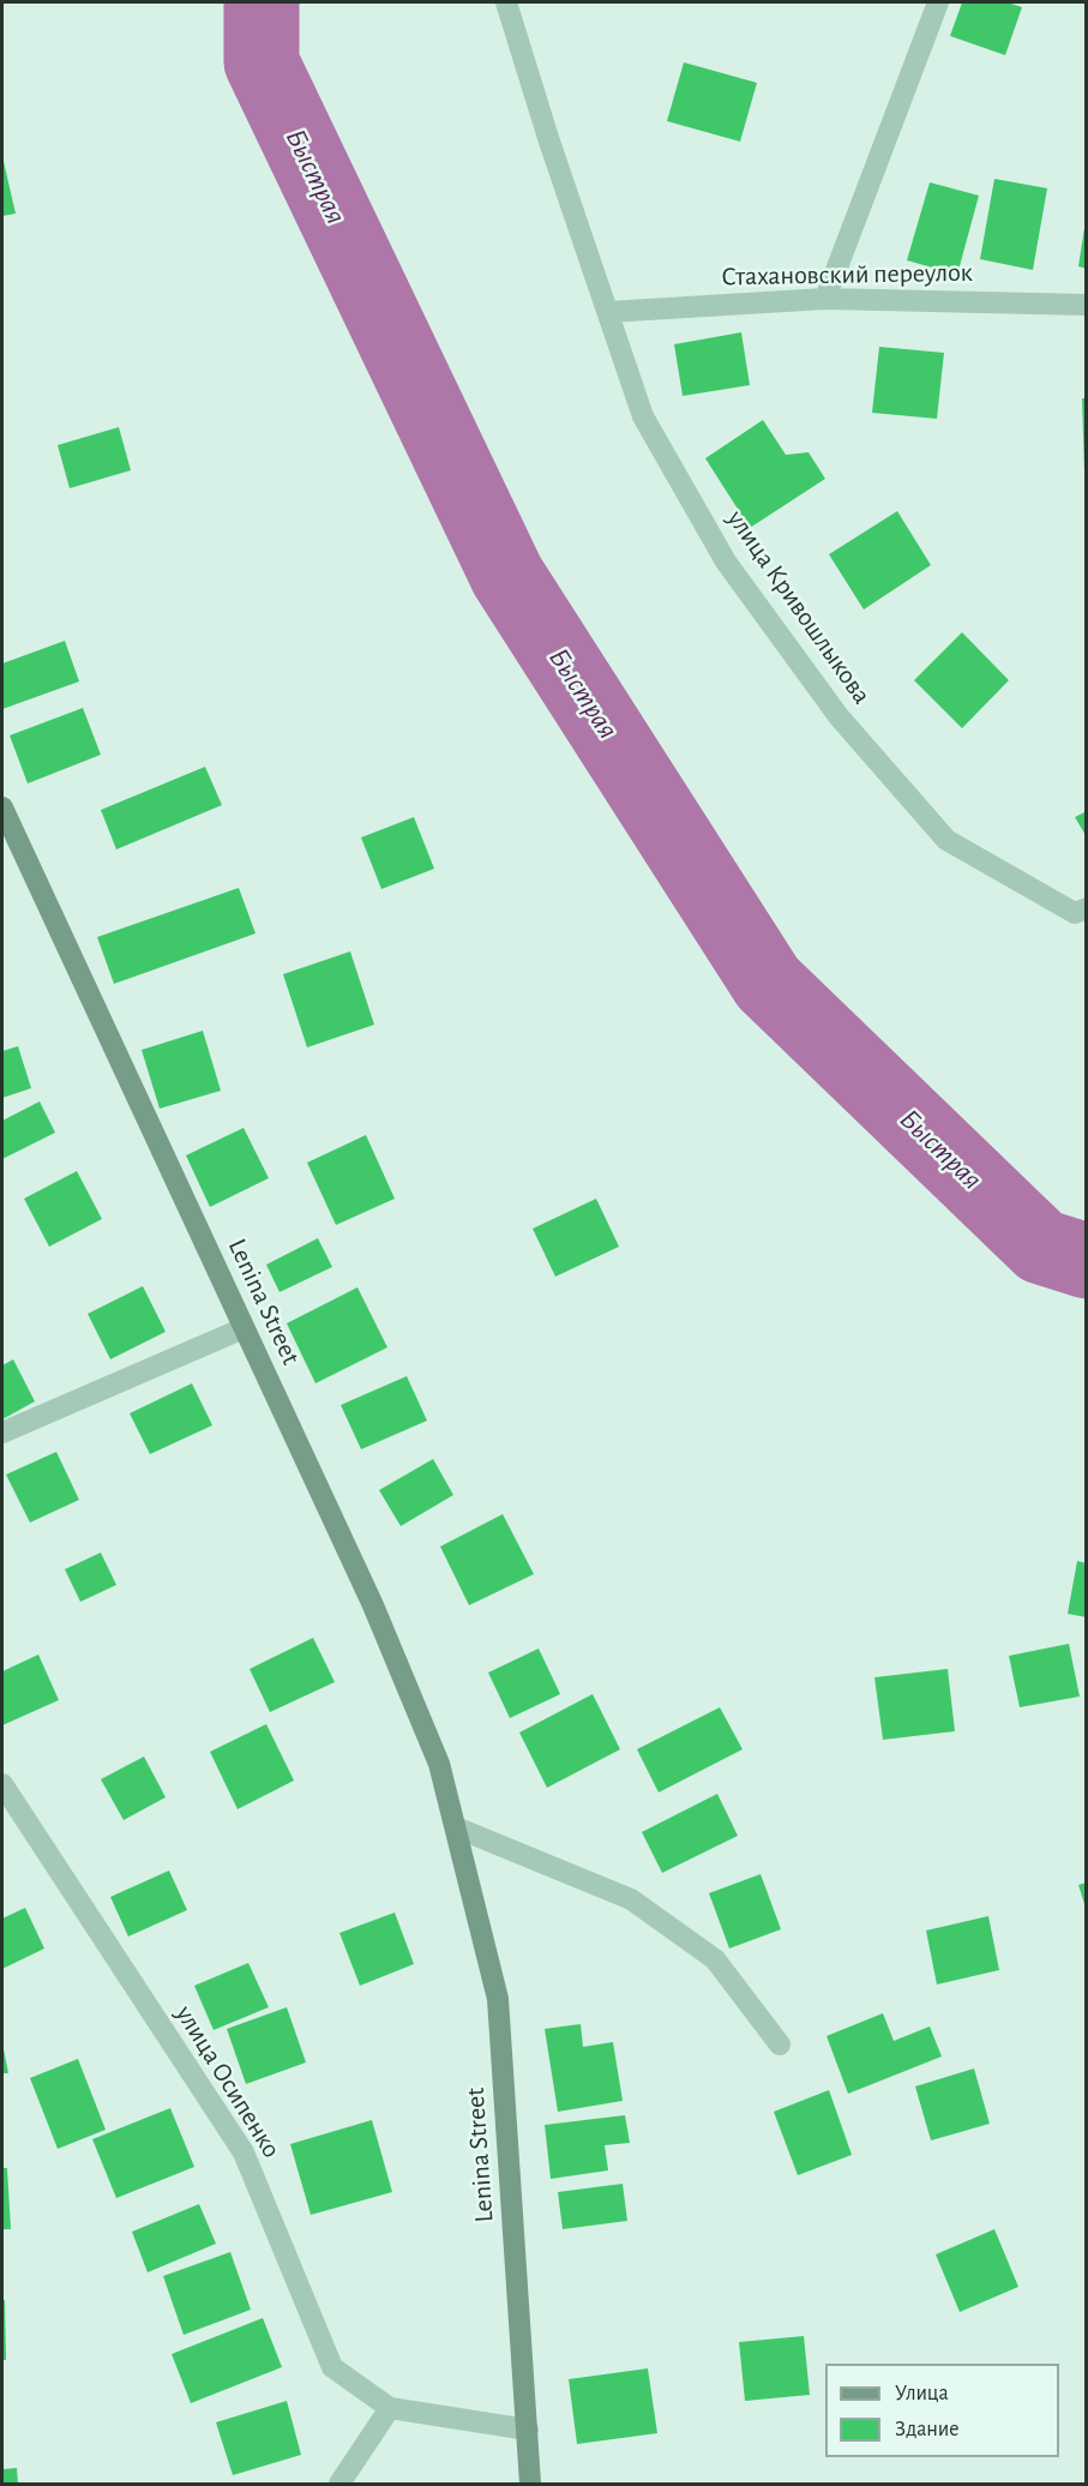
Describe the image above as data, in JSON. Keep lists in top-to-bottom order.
{
  "streets": {
    "street": [
      "Стахановский переулок",
      "улица Кривошлыкова",
      "Lenina Street",
      "улица Осипенко"
    ]
  },
  "crossings": [
    ["Стахановский переулок", "улица Кривошлыкова"],
    ["Lenina Street", "улица Осипенко"]
  ],
  "water": ["Быстрая"],
  "legend": ["Улица", "Здание"]
}
